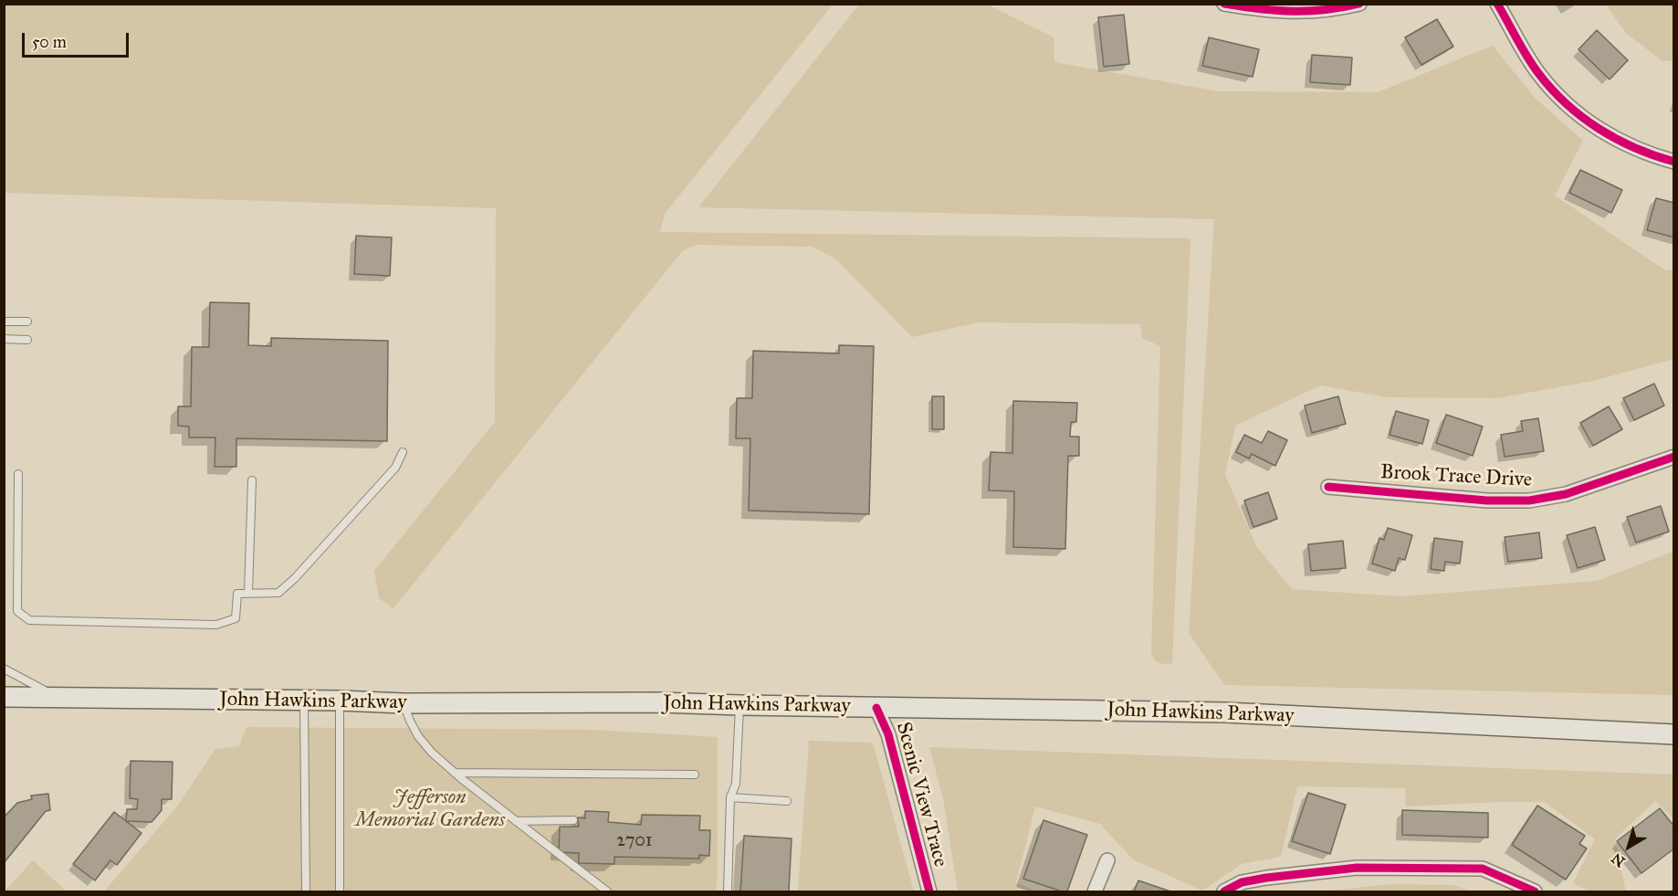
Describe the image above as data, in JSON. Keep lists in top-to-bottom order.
{
  "streets": {
    "main road": ["John Hawkins Parkway"],
    "street": ["Brook Trace Drive", "Scenic View Trace"]
  },
  "crossings": [
    ["John Hawkins Parkway", "Scenic View Trace"]
  ],
  "parks": ["Jefferson Memorial Gardens"],
  "house_numbers": ["2701"],
  "scale_bar": "50 m",
  "north": "bottom left"
}
